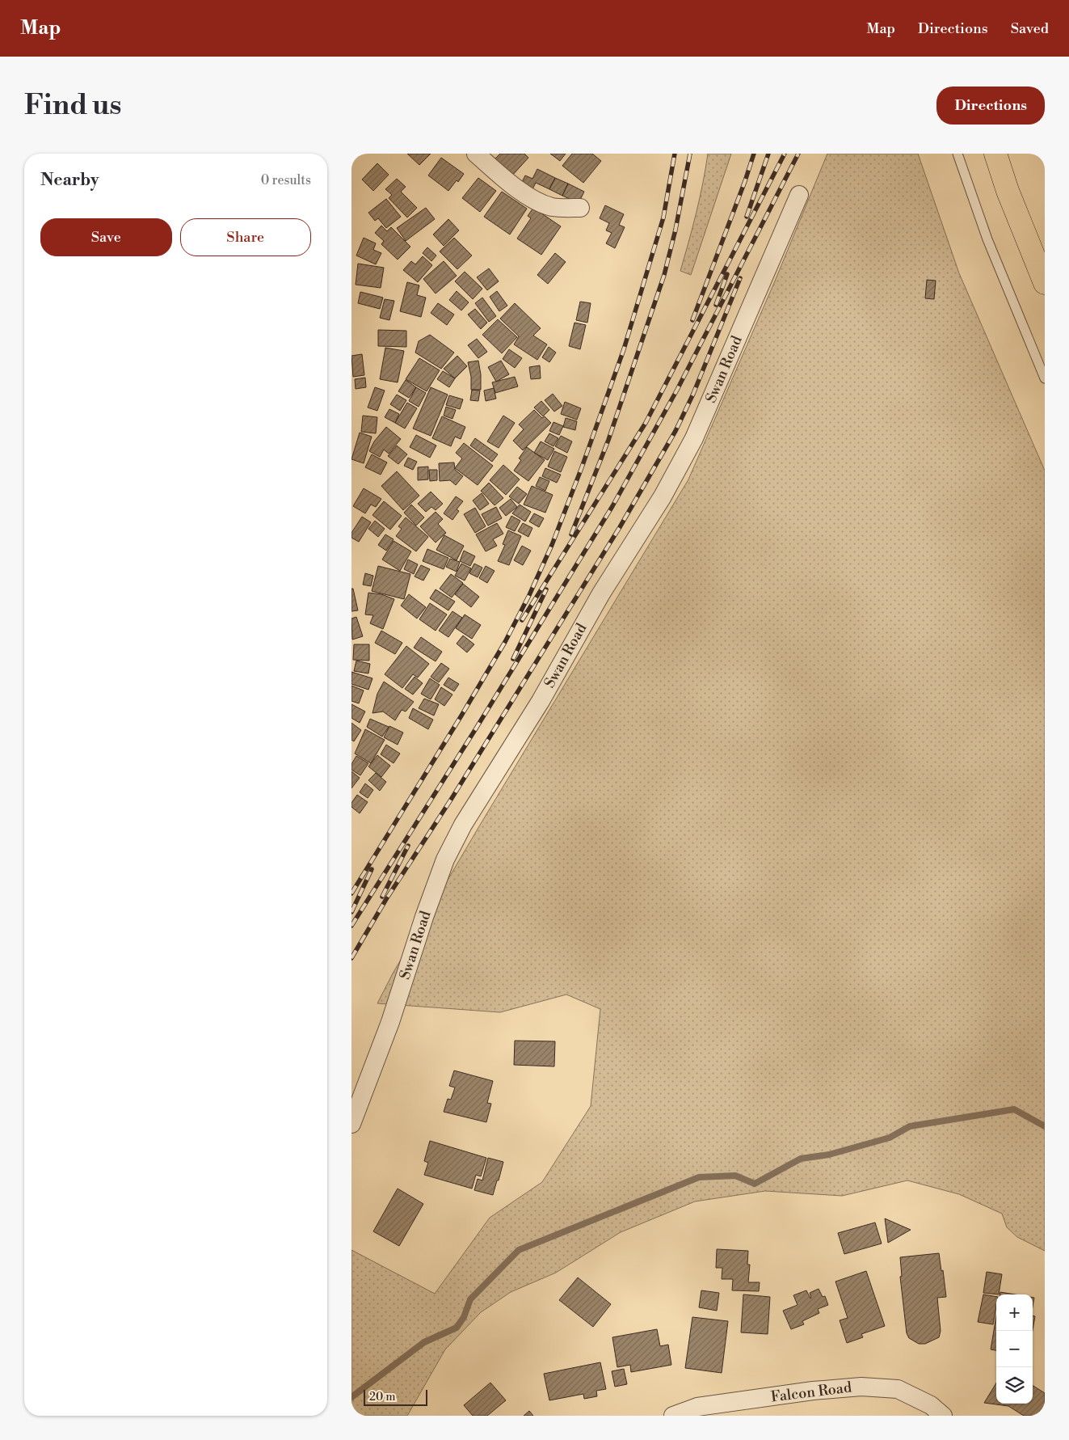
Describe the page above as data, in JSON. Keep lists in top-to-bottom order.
{
  "streets": {
    "street": ["Swan Road", "Falcon Road"]
  },
  "scale_bar": "20 m",
  "page": {
    "header": "Map",
    "nav": ["Map", "Directions", "Saved"],
    "buttons": [
      "Directions",
      ["Save", "Share"]
    ],
    "title": "Find us",
    "heading": ["Nearby", "0 results"],
    "map_buttons": ["+", "−"],
    "scale": "20 m"
  }
}
